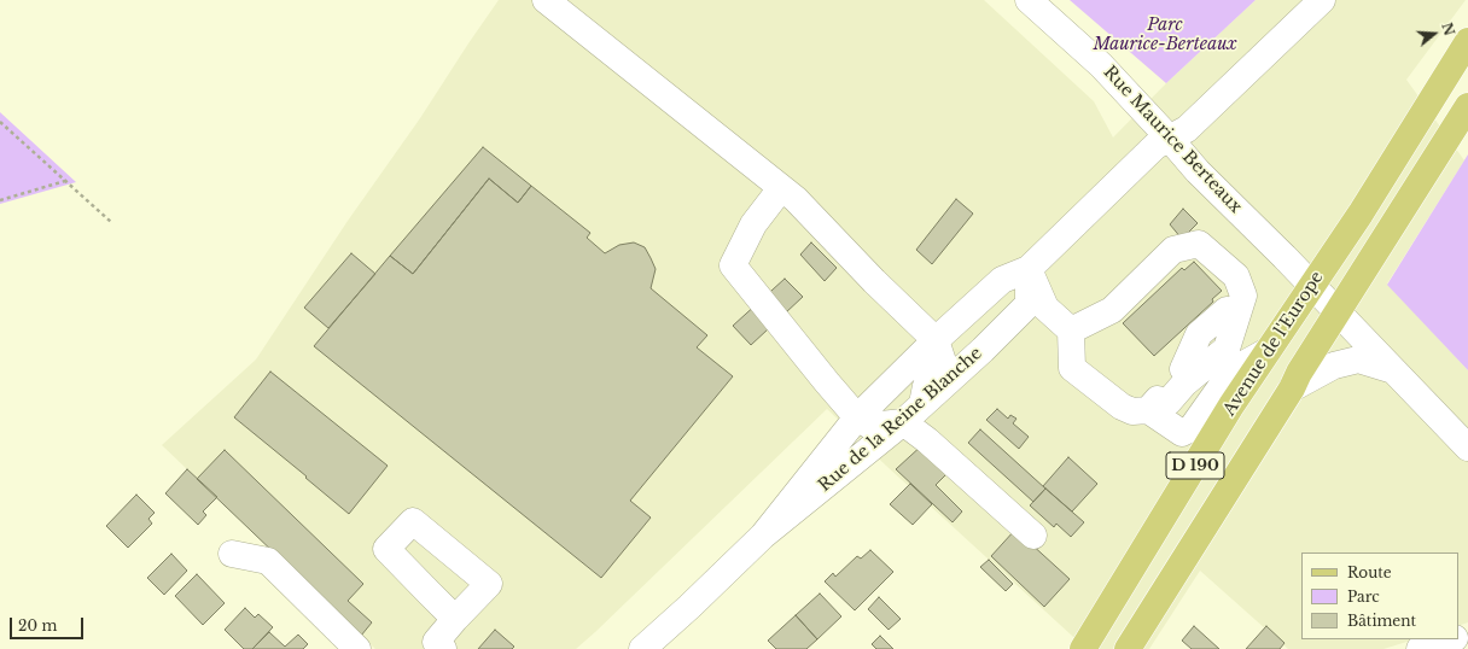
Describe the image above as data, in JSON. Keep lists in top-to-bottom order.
{
  "streets": {
    "main road": ["Avenue de l'Europe", "D 190"],
    "street": ["Rue Maurice Berteaux", "Rue de la Reine Blanche"]
  },
  "crossings": [
    ["Rue Maurice Berteaux", "Avenue de l'Europe"],
    ["Rue Maurice Berteaux", "Rue de la Reine Blanche"],
    ["Rue Maurice Berteaux", "D 190"]
  ],
  "parks": ["Parc Maurice-Berteaux"],
  "legend": ["Route", "Parc", "Bâtiment"],
  "scale_bar": "20 m",
  "north": "right"
}
